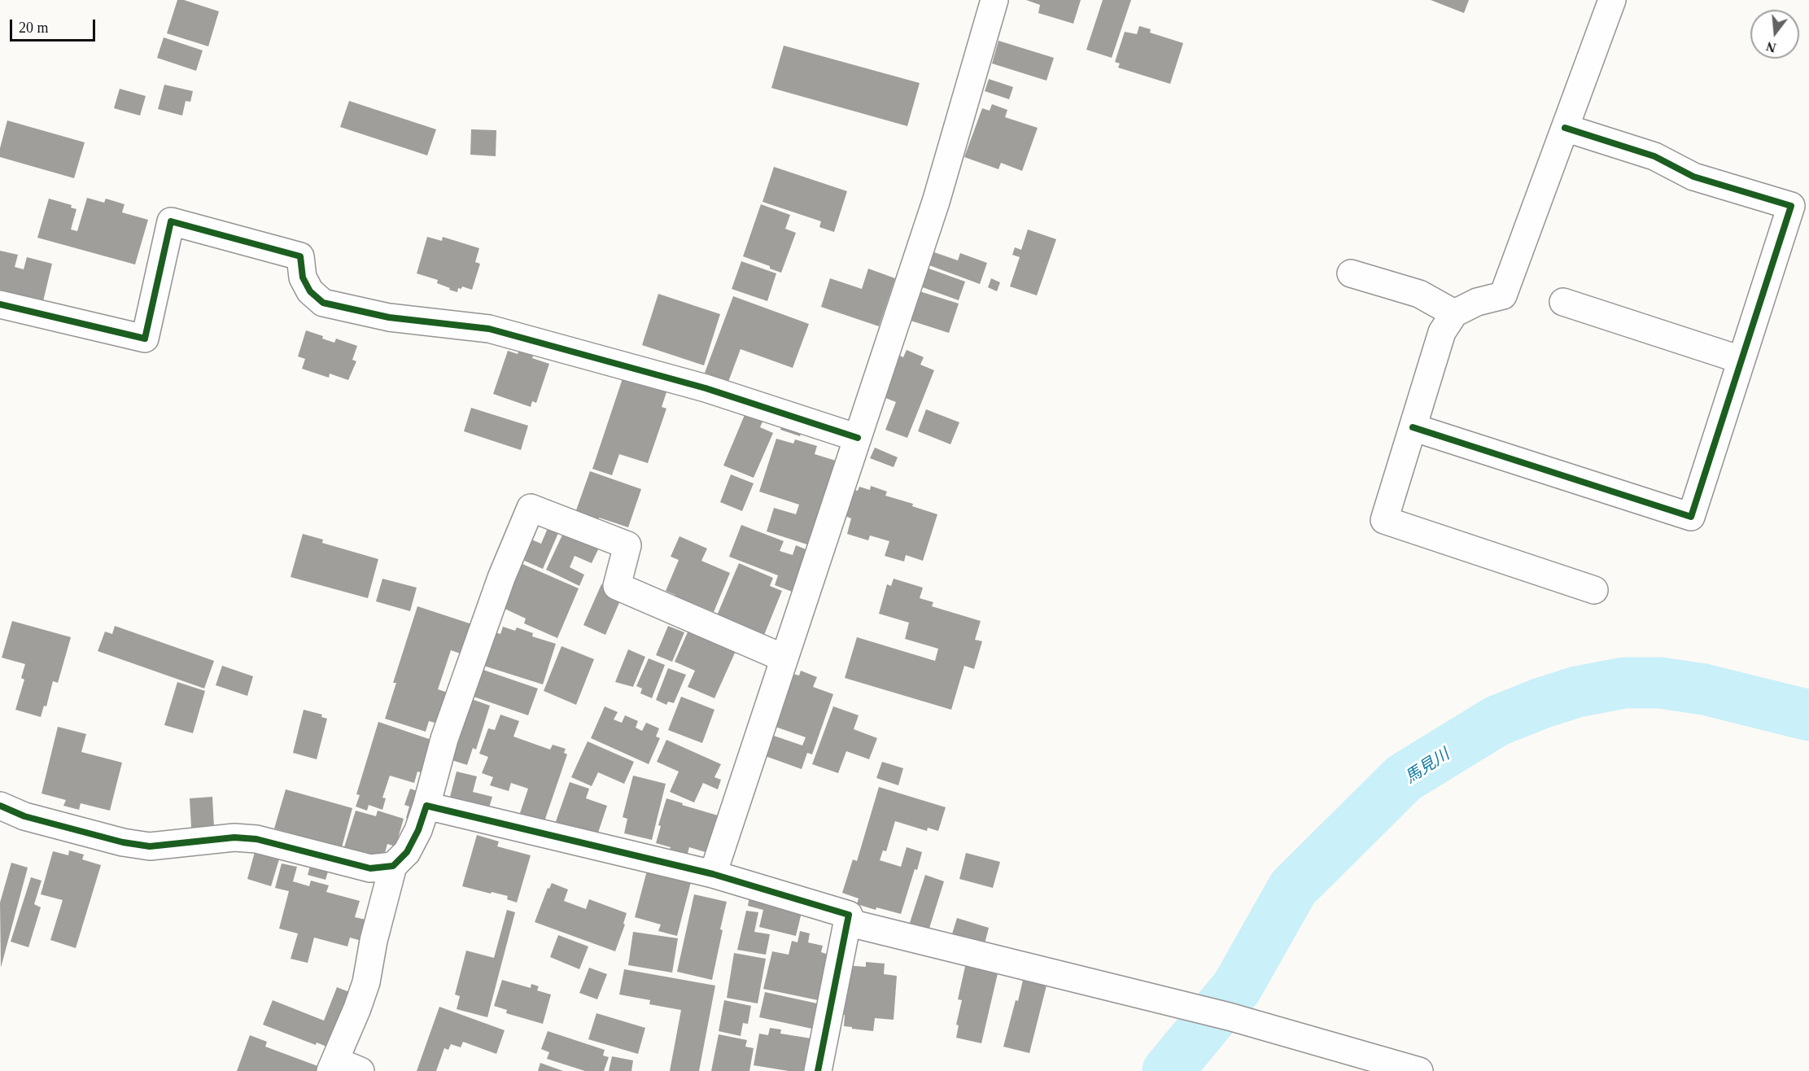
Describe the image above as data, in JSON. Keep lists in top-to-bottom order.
{
  "water": ["馬見川"],
  "scale_bar": "20 m",
  "north": "bottom"
}
